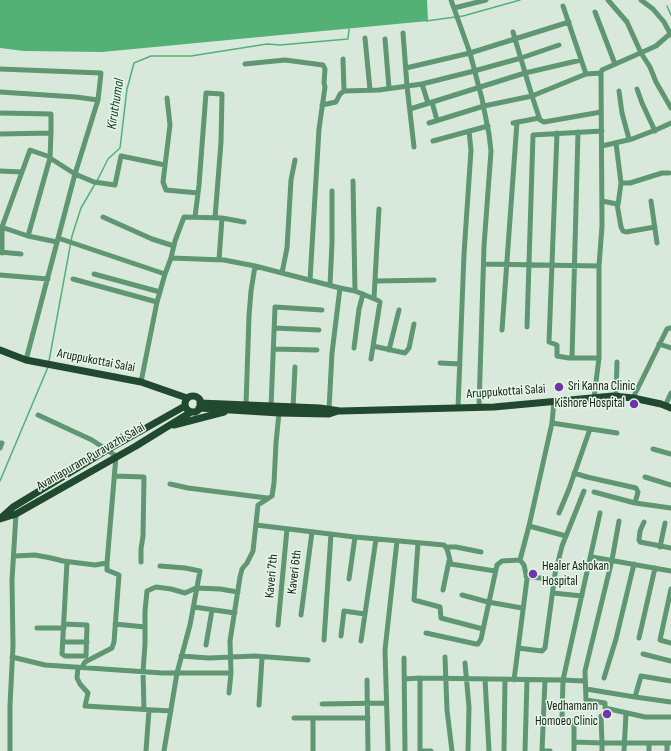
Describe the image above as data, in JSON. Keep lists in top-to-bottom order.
{
  "streets": {
    "main road": ["Aruppukottai Salai", "Avaniapuram Puravazhi Salai"],
    "street": ["Kaveri 6th", "Kaveri 7th"]
  },
  "crossings": [
    ["Aruppukottai Salai", "Avaniapuram Puravazhi Salai"]
  ],
  "water": ["Kiruthumal"],
  "places": [
    "Sri Kanna Clinic",
    "Kishore Hospital",
    "Healer Ashokan Hospital",
    "Vedhamann Homoeo Clinic"
  ]
}
